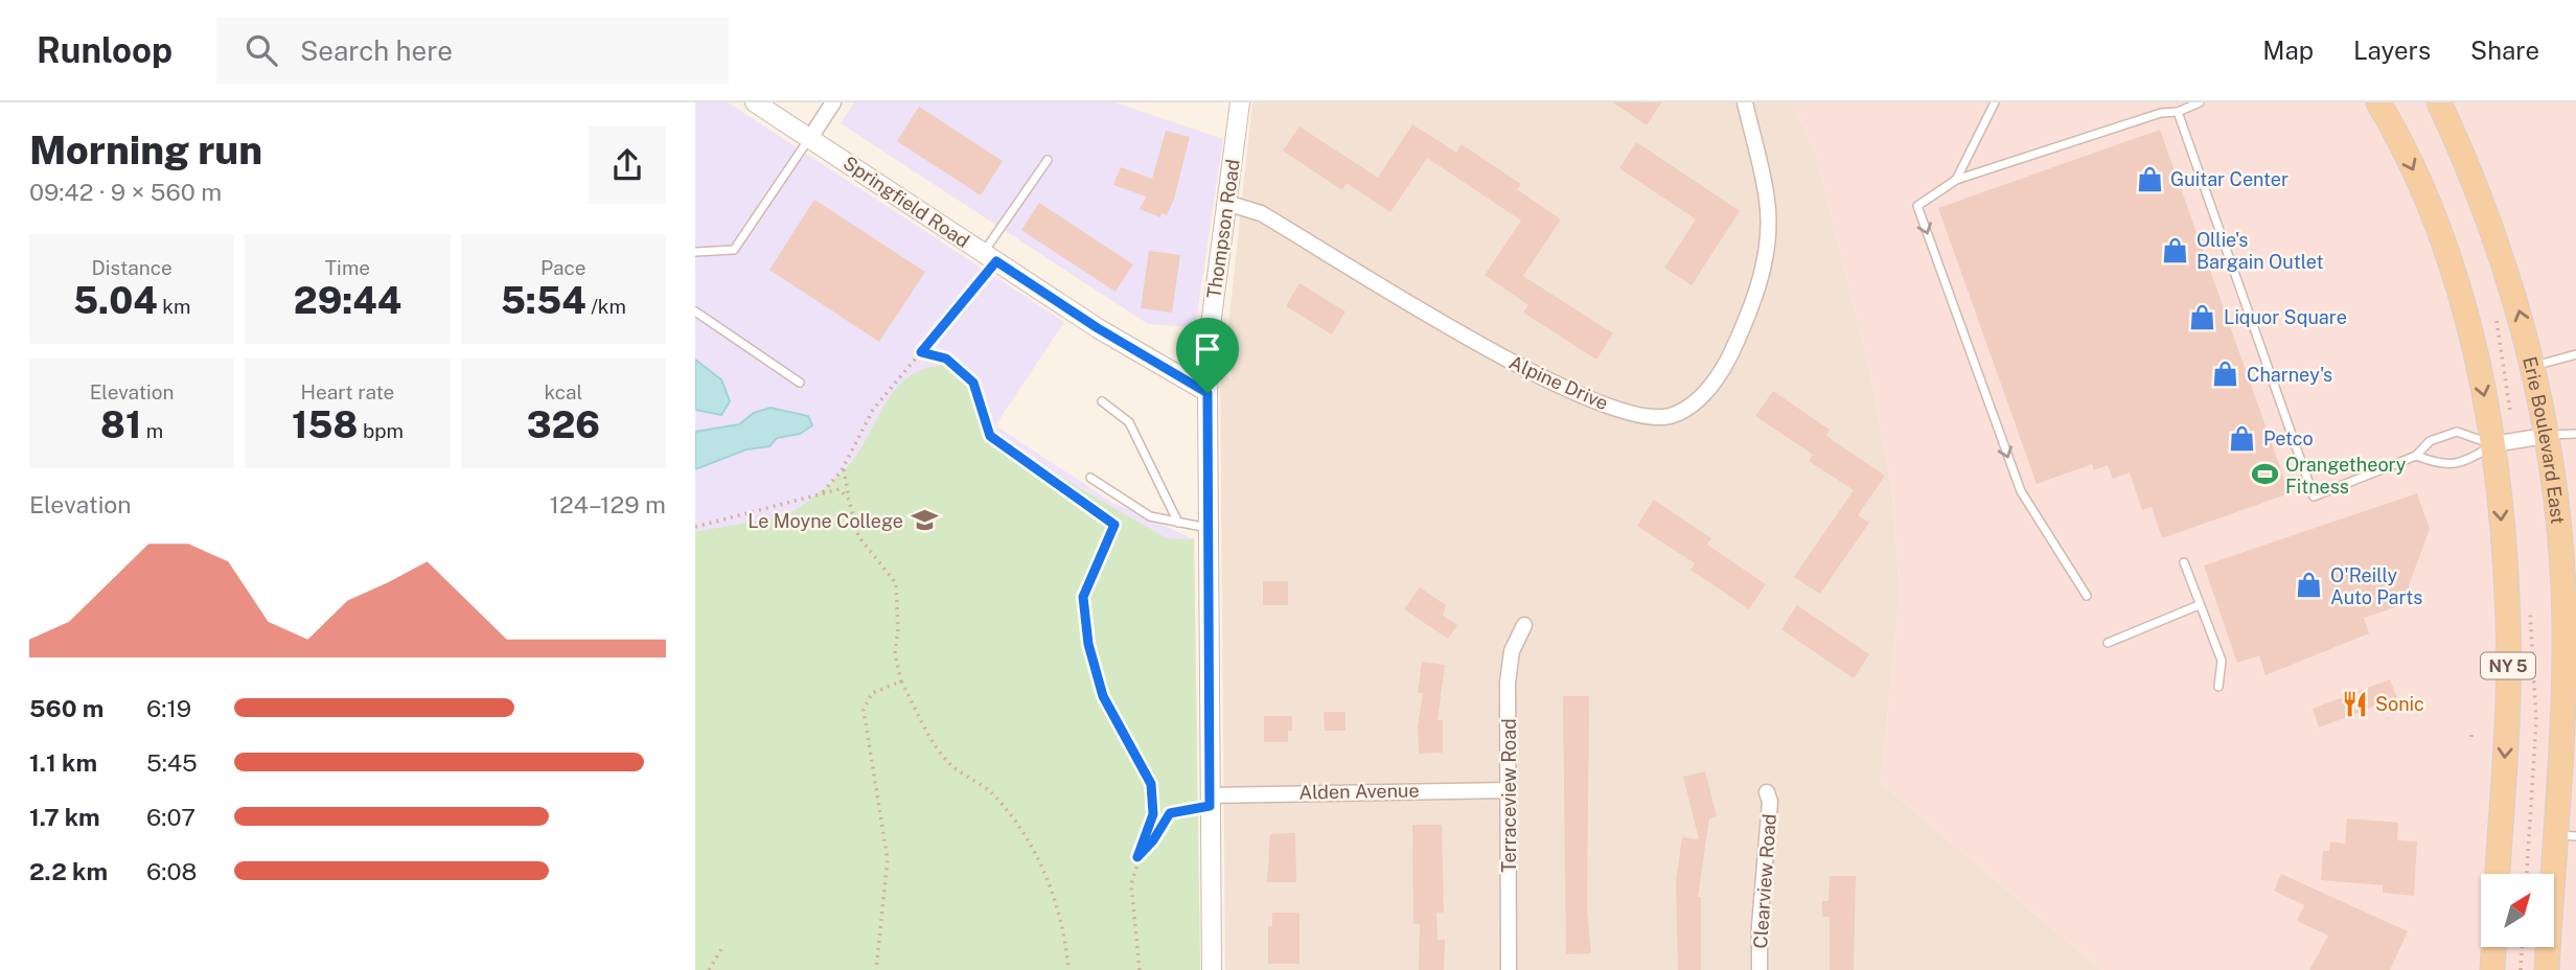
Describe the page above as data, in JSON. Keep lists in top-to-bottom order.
{
  "streets": {
    "main road": ["Erie Boulevard East", "NY 5"],
    "street": [
      "Springfield Road",
      "Thompson Road",
      "Alpine Drive",
      "Alden Avenue",
      "Terraceview Road",
      "Clearview Road"
    ]
  },
  "crossings": [
    ["Springfield Road", "Thompson Road"],
    ["Thompson Road", "Alpine Drive"],
    ["Thompson Road", "Alden Avenue"],
    ["Alden Avenue", "Terraceview Road"]
  ],
  "places": {
    "shop": [
      "Guitar Center",
      "Ollie's Bargain Outlet",
      "Liquor Square",
      "Charney's",
      "Petco",
      "O'Reilly Auto Parts"
    ],
    "sports": ["Orangetheory Fitness"],
    "school or university": ["Le Moyne College"],
    "restaurant": ["Sonic"]
  },
  "north": "top right",
  "page": {
    "header": "Runloop",
    "search": "Search here",
    "nav": ["Map", "Layers", "Share"],
    "heading": ["Morning run", "09:42 · 9 × 560 m"],
    "stats": [
      ["Distance", "5.04 km"],
      ["Time", "29:44"],
      ["Pace", "5:54 /km"],
      ["Elevation", "81 m"],
      ["Heart rate", "158 bpm"],
      ["kcal", "326"]
    ],
    "chart": ["Elevation", "124–129 m"],
    "list": [
      {
        "name": "560 m",
        "note": "6:19"
      },
      {
        "name": "1.1 km",
        "note": "5:45"
      },
      {
        "name": "1.7 km",
        "note": "6:07"
      },
      {
        "name": "2.2 km",
        "note": "6:08"
      }
    ]
  }
}
